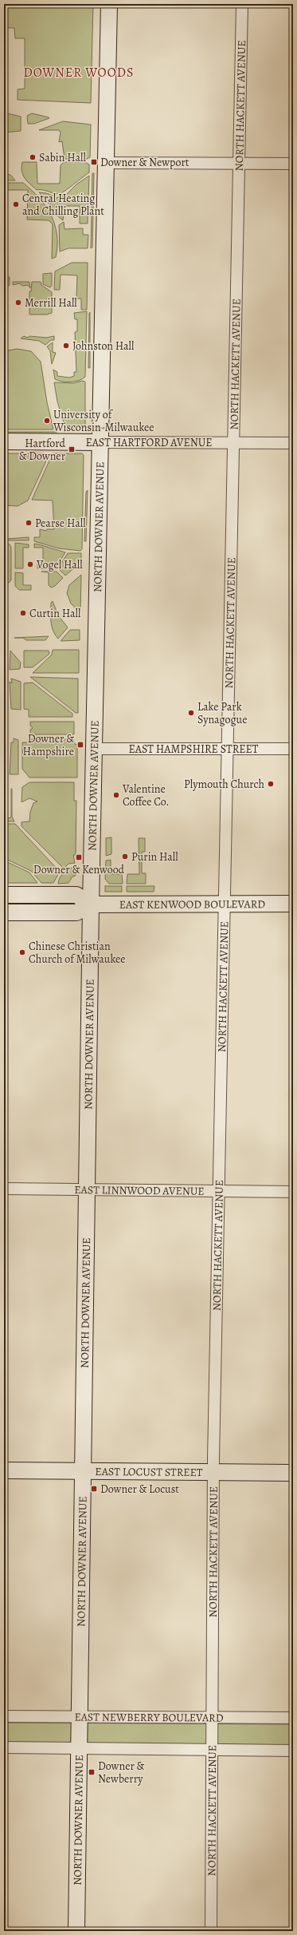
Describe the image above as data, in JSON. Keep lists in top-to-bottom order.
{
  "streets": {
    "street": [
      "NORTH HACKETT AVENUE",
      "EAST HARTFORD AVENUE",
      "NORTH DOWNER AVENUE",
      "EAST HAMPSHIRE STREET",
      "EAST KENWOOD BOULEVARD",
      "EAST LINNWOOD AVENUE",
      "EAST LOCUST STREET",
      "EAST NEWBERRY BOULEVARD"
    ]
  },
  "crossings": [
    ["NORTH HACKETT AVENUE", "EAST HARTFORD AVENUE"],
    ["NORTH HACKETT AVENUE", "EAST HAMPSHIRE STREET"],
    ["NORTH HACKETT AVENUE", "EAST KENWOOD BOULEVARD"],
    ["NORTH HACKETT AVENUE", "EAST LINNWOOD AVENUE"],
    ["NORTH HACKETT AVENUE", "EAST LOCUST STREET"],
    ["NORTH HACKETT AVENUE", "EAST NEWBERRY BOULEVARD"],
    ["EAST HARTFORD AVENUE", "NORTH DOWNER AVENUE"],
    ["NORTH DOWNER AVENUE", "EAST HAMPSHIRE STREET"],
    ["NORTH DOWNER AVENUE", "EAST KENWOOD BOULEVARD"],
    ["NORTH DOWNER AVENUE", "EAST LINNWOOD AVENUE"],
    ["NORTH DOWNER AVENUE", "EAST LOCUST STREET"],
    ["NORTH DOWNER AVENUE", "EAST NEWBERRY BOULEVARD"]
  ],
  "districts": ["DOWNER WOODS"],
  "places": {
    "other": [
      "Sabin Hall",
      "Central Heating and Chilling Plant",
      "Merrill Hall",
      "Johnston Hall",
      "University of Wisconsin-Milwaukee",
      "Pearse Hall",
      "Vogel Hall",
      "Curtin Hall",
      "Lake Park Synagogue",
      "Plymouth Church",
      "Valentine Coffee Co.",
      "Purin Hall",
      "Chinese Christian Church of Milwaukee"
    ],
    "transit": [
      "Downer & Newport",
      "Hartford & Downer",
      "Downer & Hampshire",
      "Downer & Kenwood",
      "Downer & Locust",
      "Downer & Newberry"
    ]
  }
}
